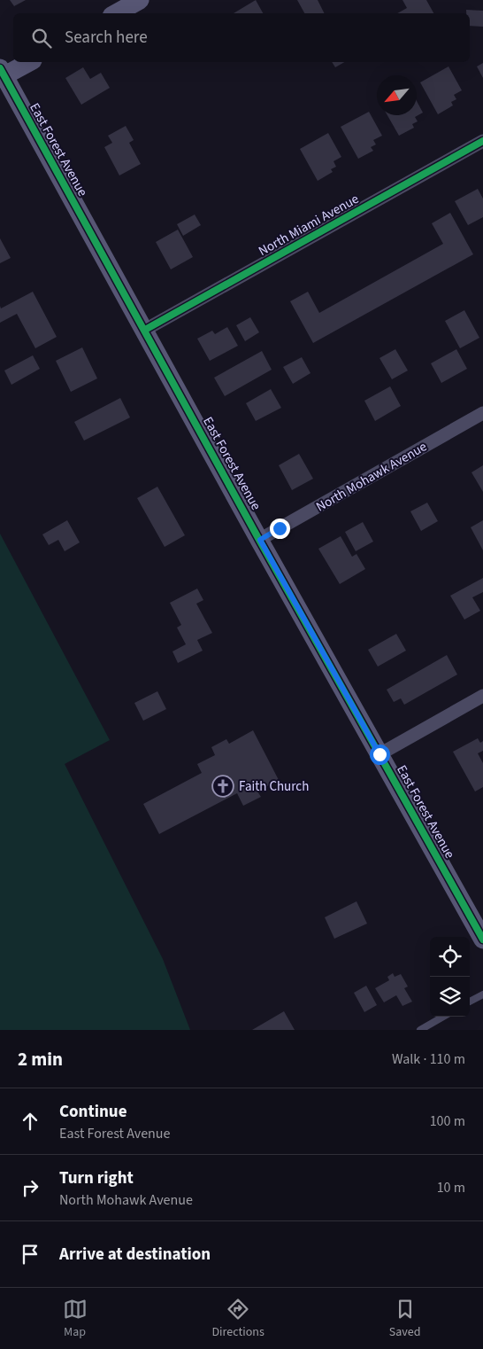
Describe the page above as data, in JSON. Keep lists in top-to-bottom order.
{
  "streets": {
    "street": ["East Forest Avenue", "North Miami Avenue", "North Mohawk Avenue"]
  },
  "crossings": [
    ["East Forest Avenue", "North Miami Avenue"],
    ["East Forest Avenue", "North Mohawk Avenue"]
  ],
  "places": {
    "church": ["Faith Church"]
  },
  "north": "bottom left",
  "page": {
    "search": "Search here",
    "heading": ["2 min", "Walk · 110 m"],
    "list": [
      ["Continue", "East Forest Avenue", "100 m"],
      ["Turn right", "North Mohawk Avenue", "10 m"],
      "Arrive at destination"
    ],
    "nav": ["Map", "Directions", "Saved"]
  }
}
